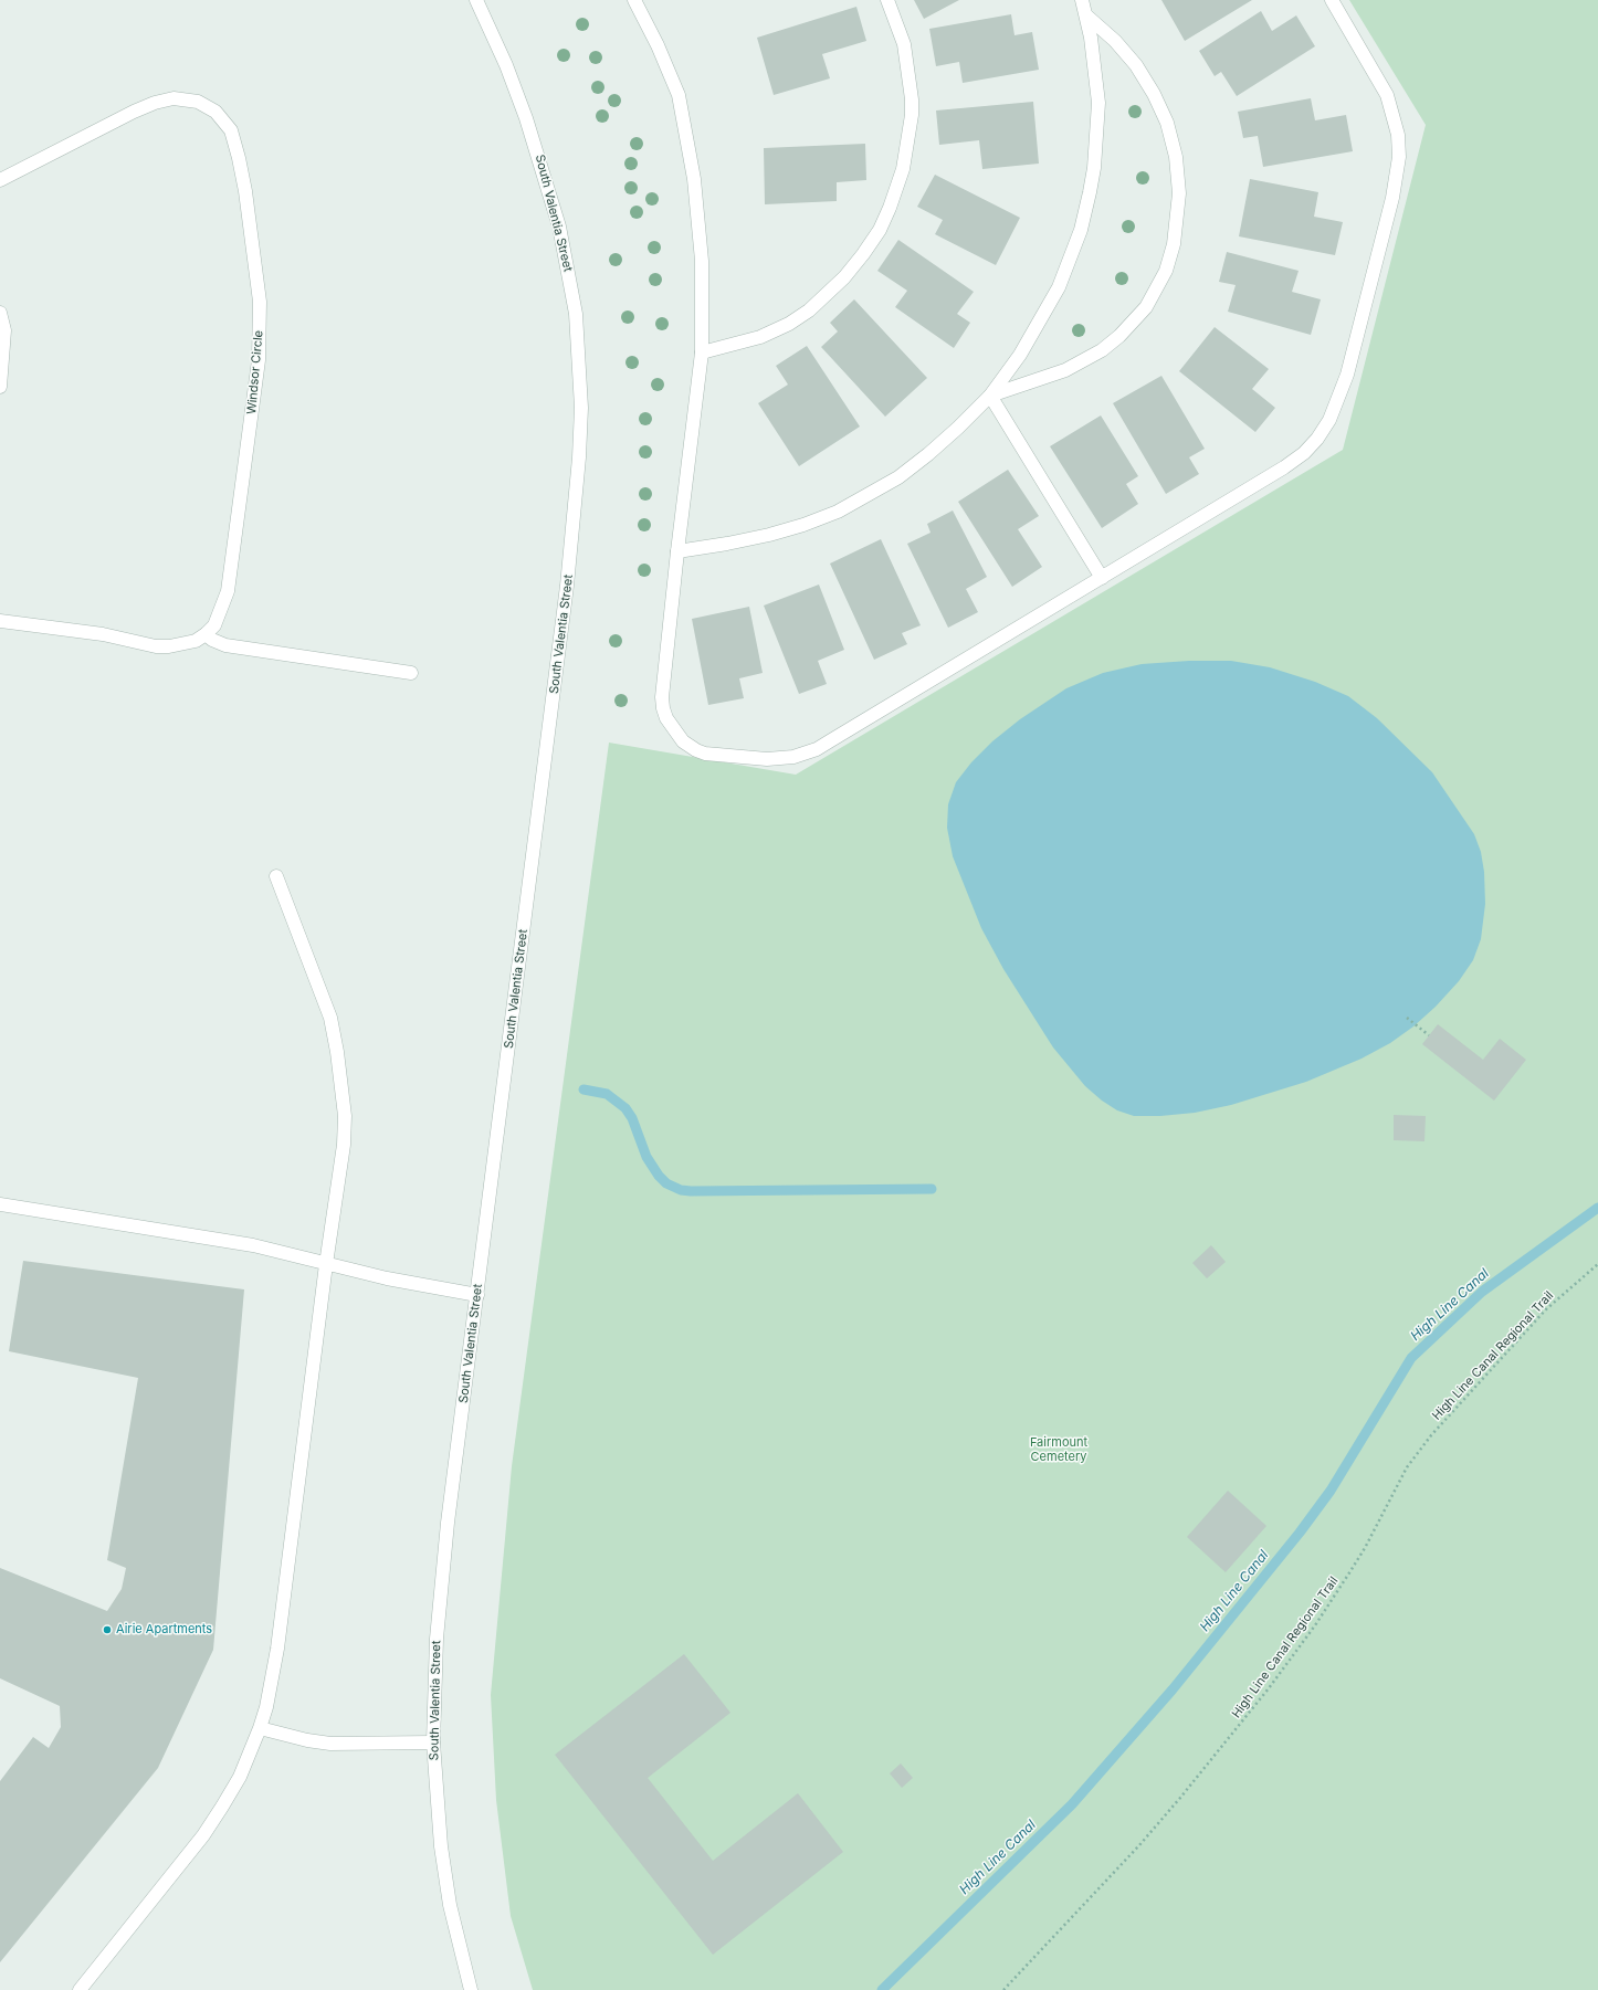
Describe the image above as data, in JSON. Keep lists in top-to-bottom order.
{
  "streets": {
    "street": ["South Valentia Street", "Windsor Circle"],
    "path": ["High Line Canal Regional Trail"]
  },
  "water": ["High Line Canal"],
  "parks": ["Fairmount Cemetery"],
  "places": ["Airie Apartments"]
}
